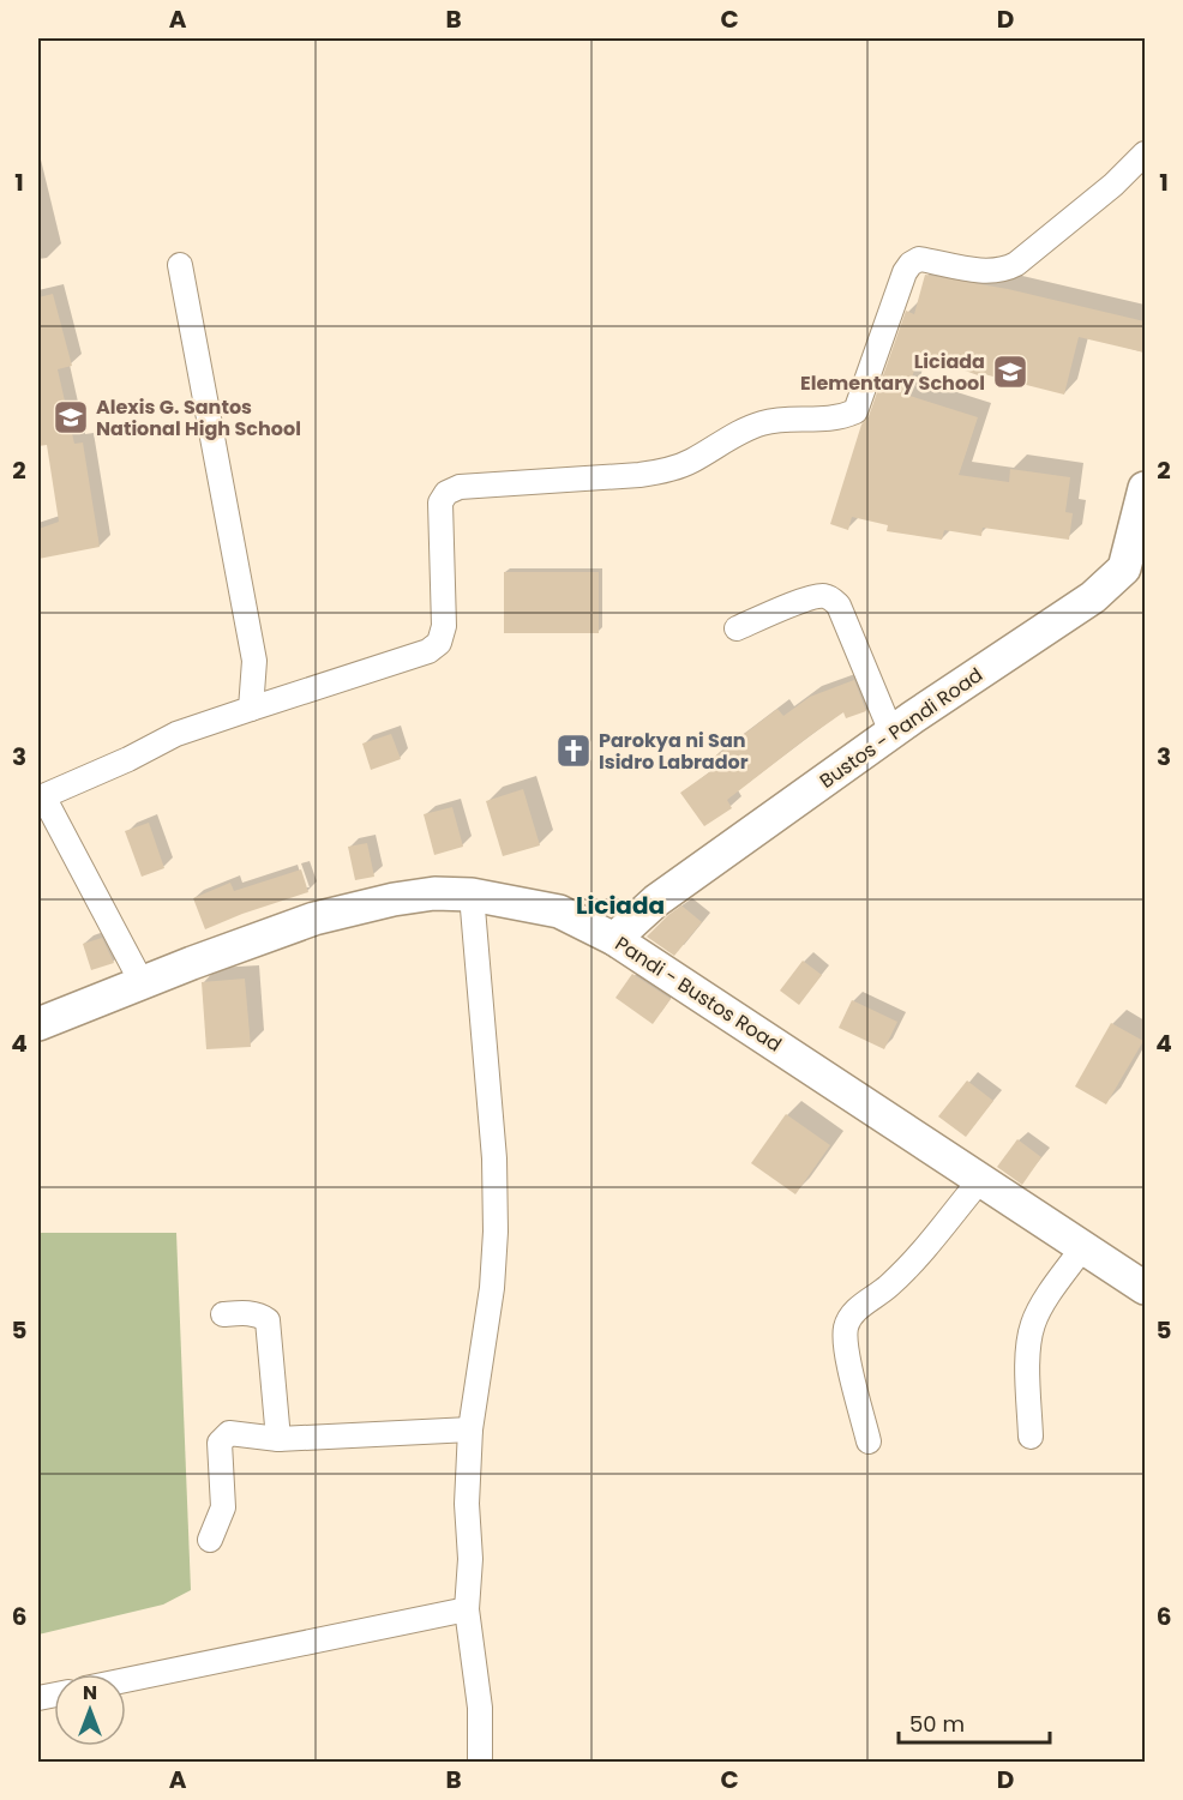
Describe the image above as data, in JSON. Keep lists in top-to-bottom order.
{
  "streets": {
    "main road": ["Bustos - Pandi Road", "Pandi - Bustos Road"]
  },
  "crossings": [
    ["Bustos - Pandi Road", "Pandi - Bustos Road"]
  ],
  "districts": ["Liciada"],
  "places": {
    "school or university": ["Liciada Elementary School", "Alexis G. Santos National High School"],
    "church": ["Parokya ni San Isidro Labrador"]
  },
  "scale_bar": "50 m",
  "north": "top",
  "grid": {
    "columns": [
      "A",
      "B",
      "C",
      "D"
    ],
    "rows": [
      "1",
      "2",
      "3",
      "4",
      "5",
      "6"
    ]
  }
}
